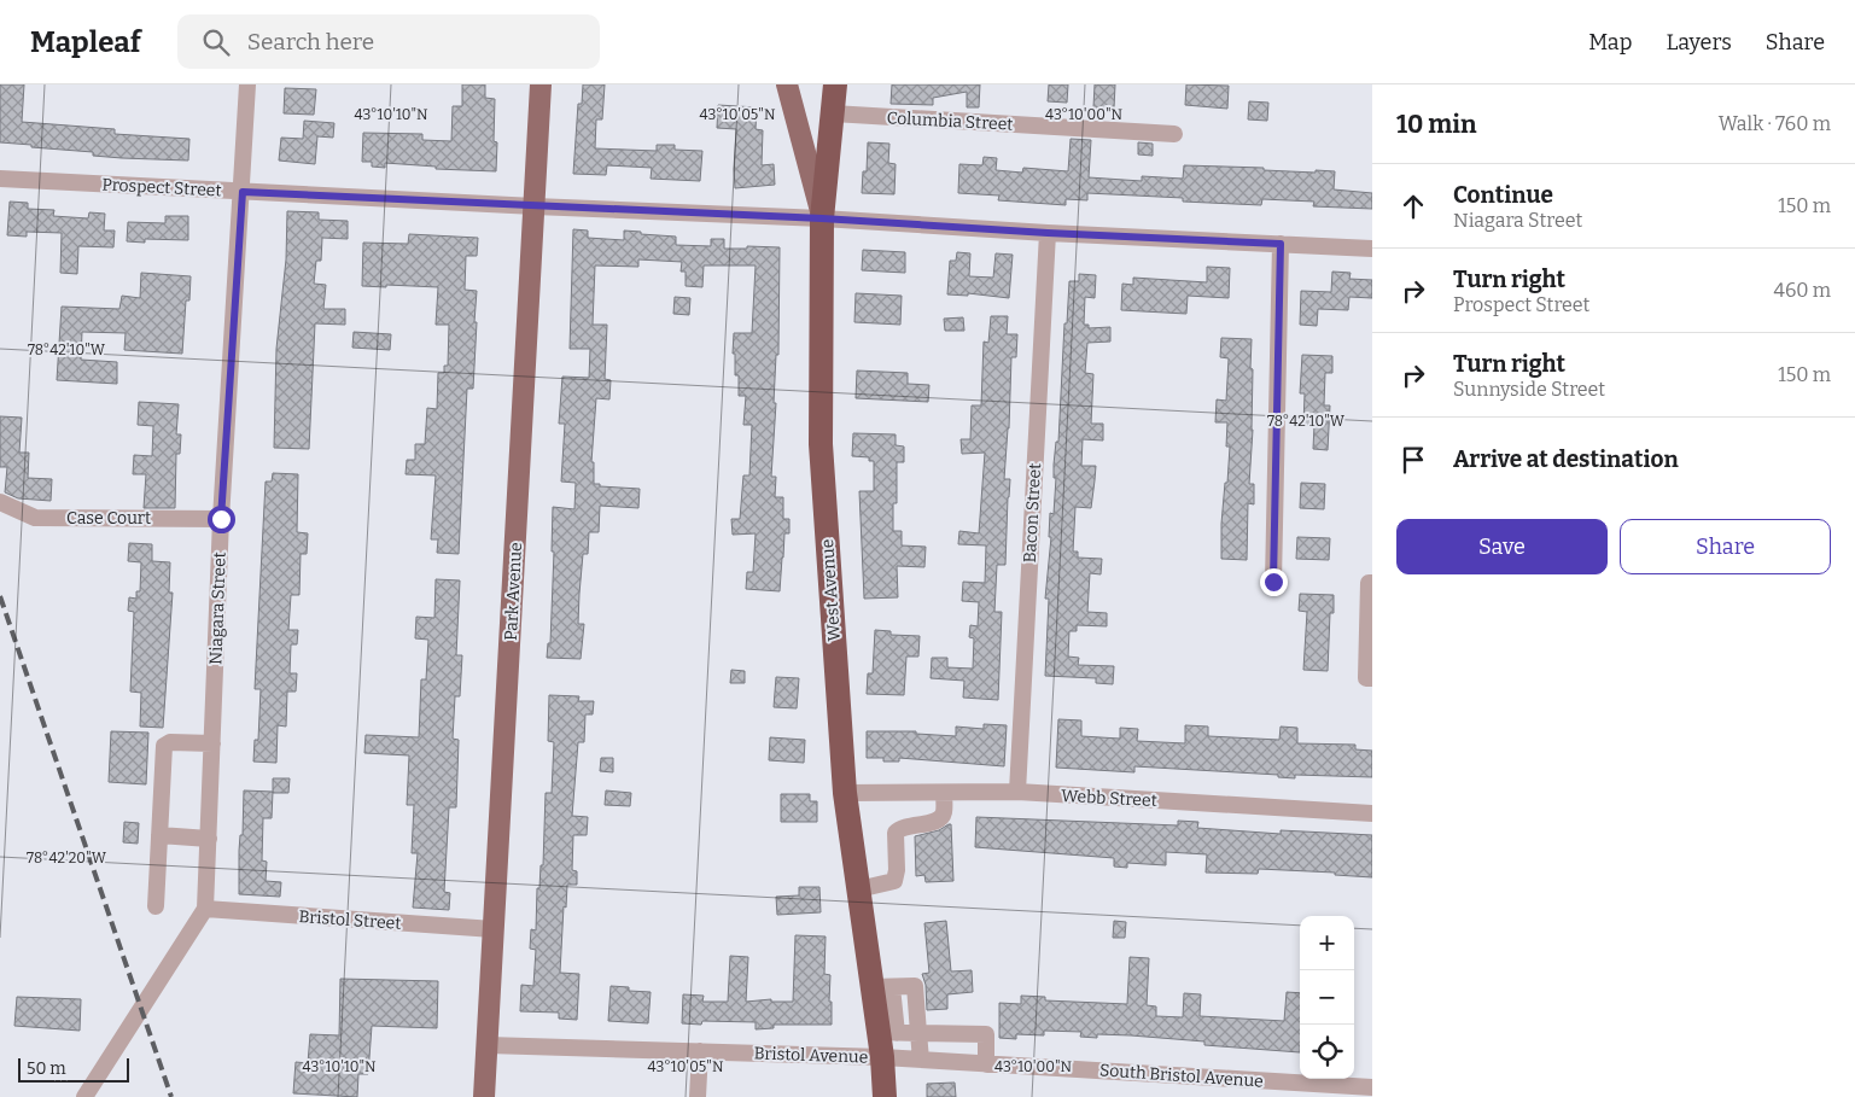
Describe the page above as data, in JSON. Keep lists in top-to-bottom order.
{
  "streets": {
    "highway": ["West Avenue"],
    "main road": ["Park Avenue"],
    "street": [
      "Columbia Street",
      "Prospect Street",
      "Bacon Street",
      "Case Court",
      "Niagara Street",
      "Webb Street",
      "Bristol Street",
      "Bristol Avenue",
      "South Bristol Avenue"
    ]
  },
  "crossings": [
    ["Prospect Street", "Bacon Street"],
    ["Prospect Street", "West Avenue"],
    ["Prospect Street", "Park Avenue"],
    ["Prospect Street", "Niagara Street"],
    ["Bacon Street", "Webb Street"],
    ["Case Court", "Niagara Street"],
    ["West Avenue", "Webb Street"],
    ["West Avenue", "Bristol Avenue"],
    ["West Avenue", "South Bristol Avenue"],
    ["Park Avenue", "Bristol Street"],
    ["Park Avenue", "Bristol Avenue"],
    ["Niagara Street", "Bristol Street"],
    ["Bristol Avenue", "South Bristol Avenue"]
  ],
  "scale_bar": "50 m",
  "page": {
    "header": "Mapleaf",
    "search": "Search here",
    "nav": ["Map", "Layers", "Share"],
    "heading": ["10 min", "Walk · 760 m"],
    "list": [
      ["Continue", "Niagara Street", "150 m"],
      ["Turn right", "Prospect Street", "460 m"],
      ["Turn right", "Sunnyside Street", "150 m"],
      "Arrive at destination"
    ],
    "buttons": ["Save", "Share"],
    "map_buttons": ["+", "−"],
    "scale": "50 m"
  },
  "coordinates": [
    "43°10'10\"N",
    "43°10'05\"N",
    "43°10'00\"N",
    "78°42'10\"W",
    "78°42'20\"W"
  ]
}
